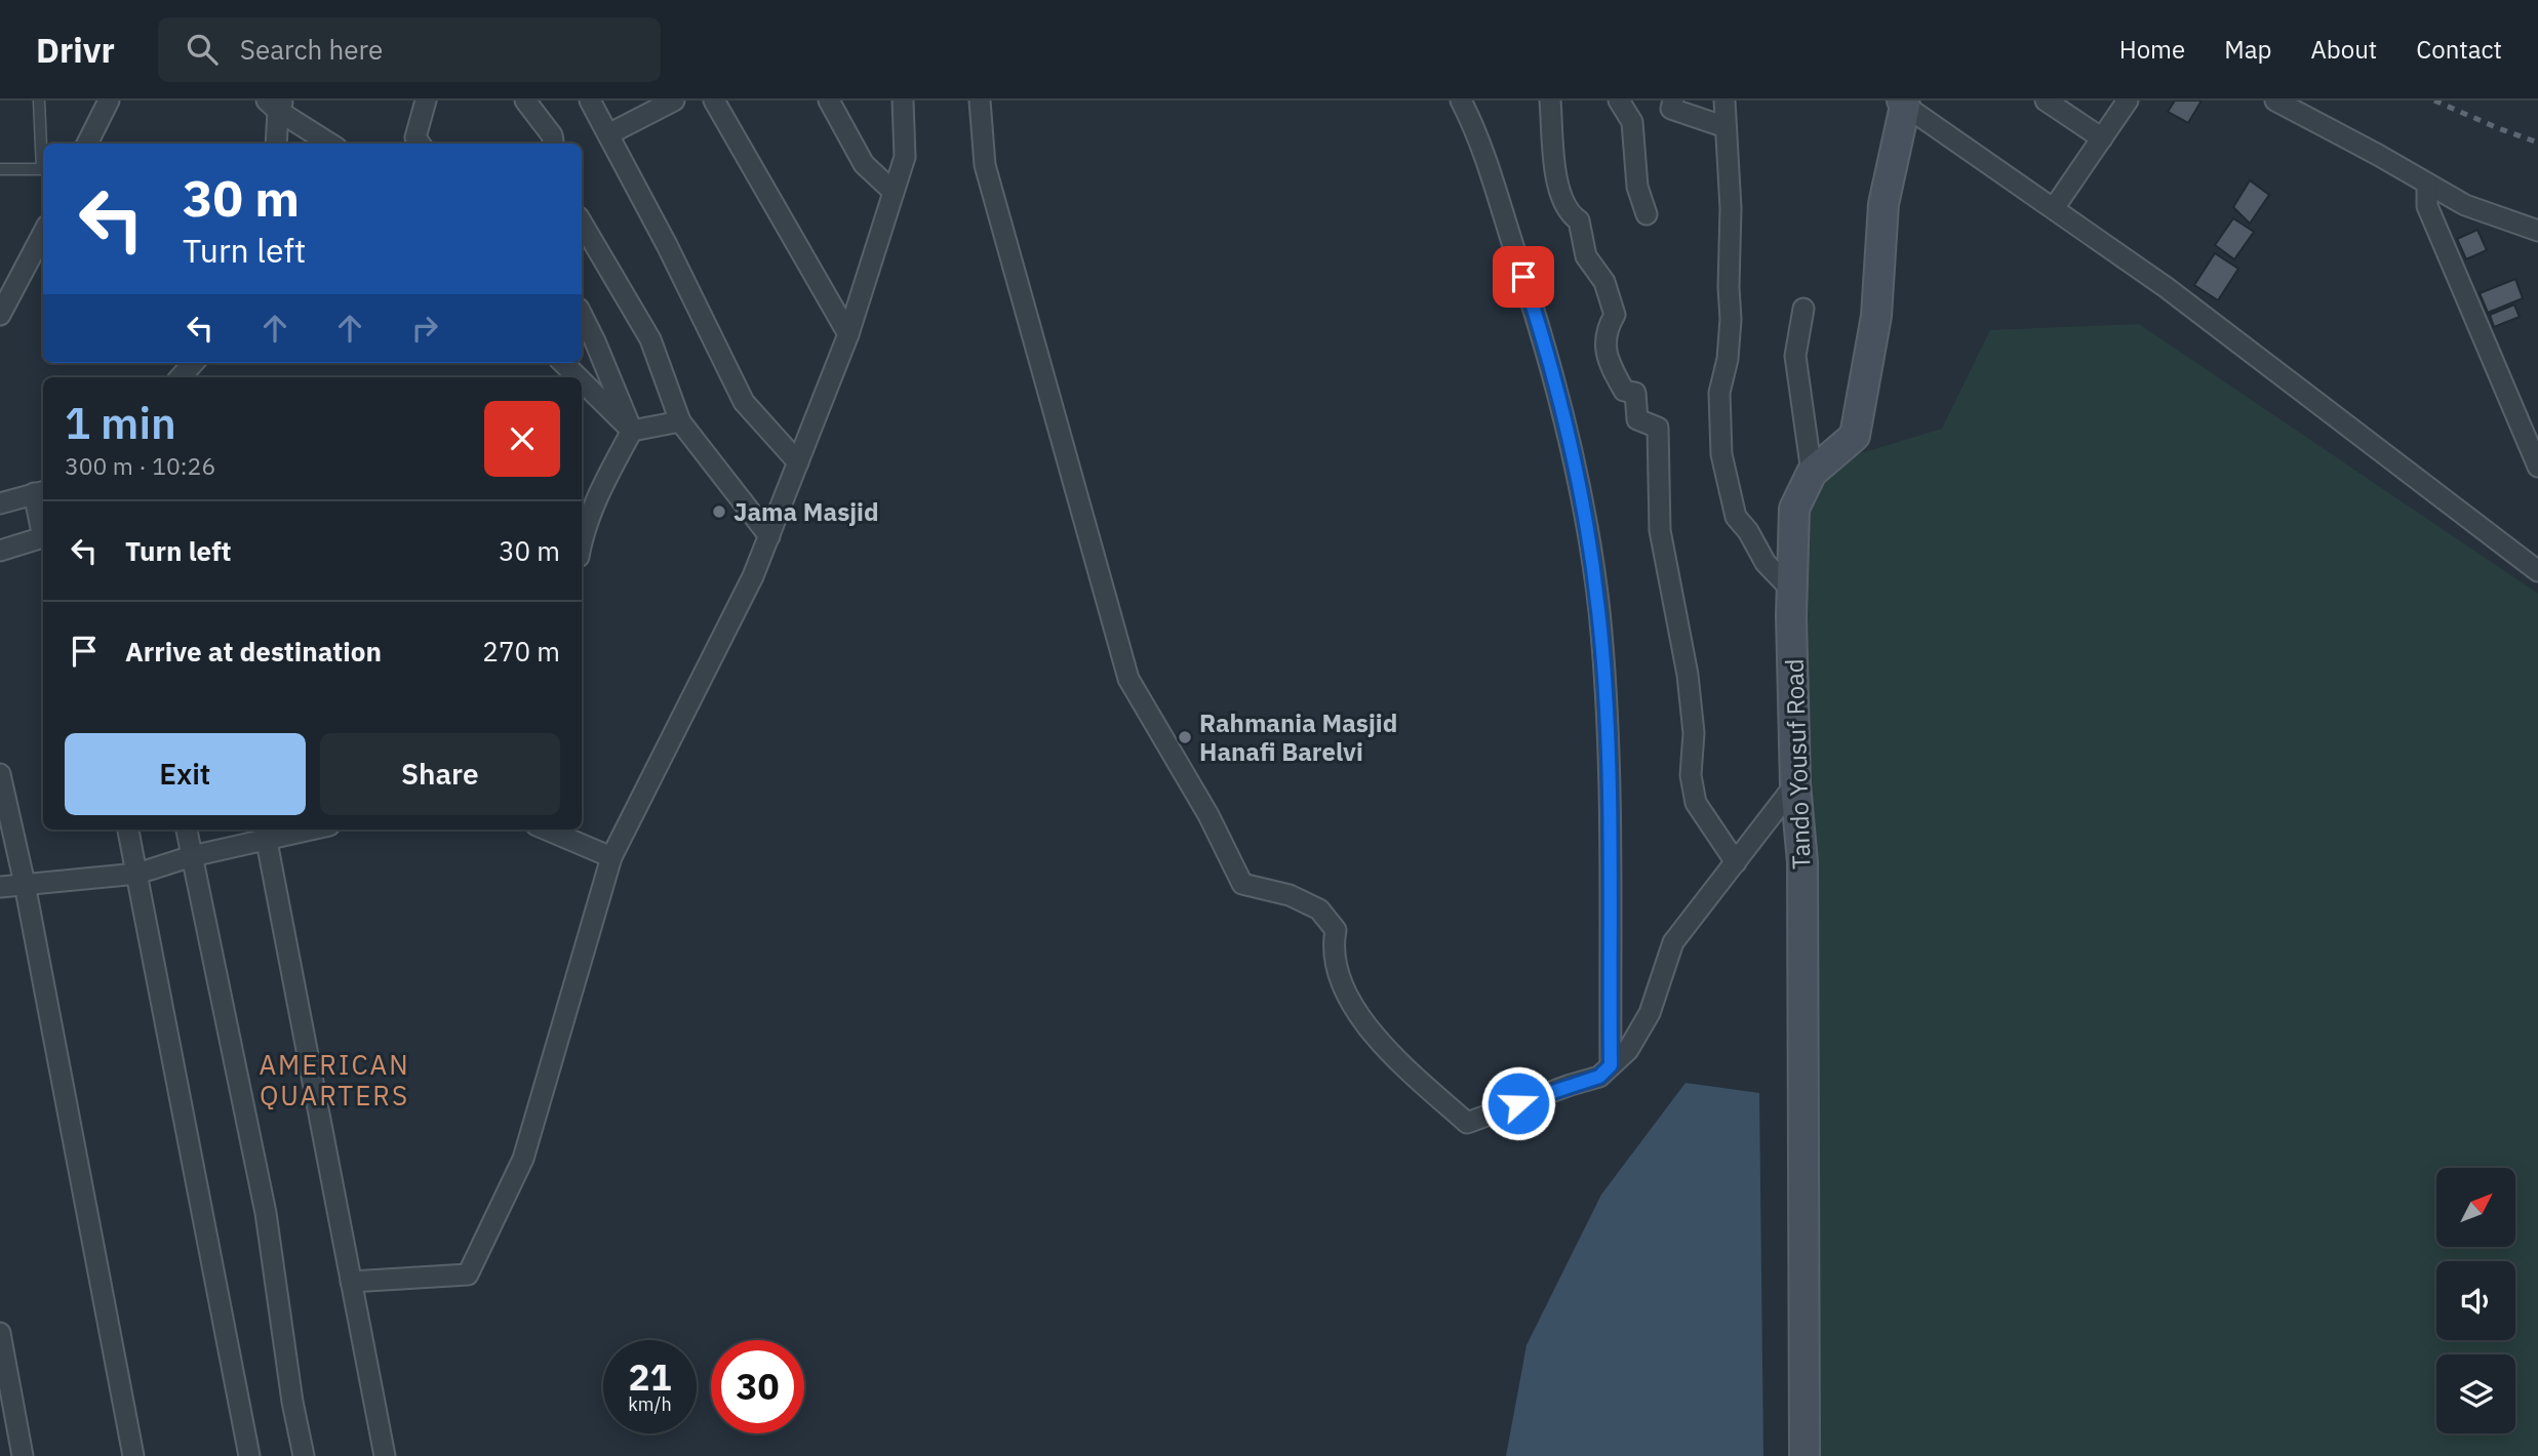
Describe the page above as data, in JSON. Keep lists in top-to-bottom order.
{
  "streets": {
    "street": ["Tando Yousuf Road"]
  },
  "districts": ["AMERICAN QUARTERS"],
  "places": ["Jama Masjid", "Rahmania Masjid Hanafi Barelvi"],
  "north": "top right",
  "page": {
    "header": "Drivr",
    "search": "Search here",
    "nav": [
      "Home",
      "Map",
      "About",
      "Contact"
    ],
    "turn": ["30 m", "Turn left"],
    "heading": ["1 min", "300 m · 10:26"],
    "list": [
      {
        "name": "Turn left",
        "value": "30 m"
      },
      {
        "name": "Arrive at destination",
        "value": "270 m"
      }
    ],
    "buttons": ["Exit", "Share"],
    "speed": "21 km/h",
    "limit": "30"
  }
}
